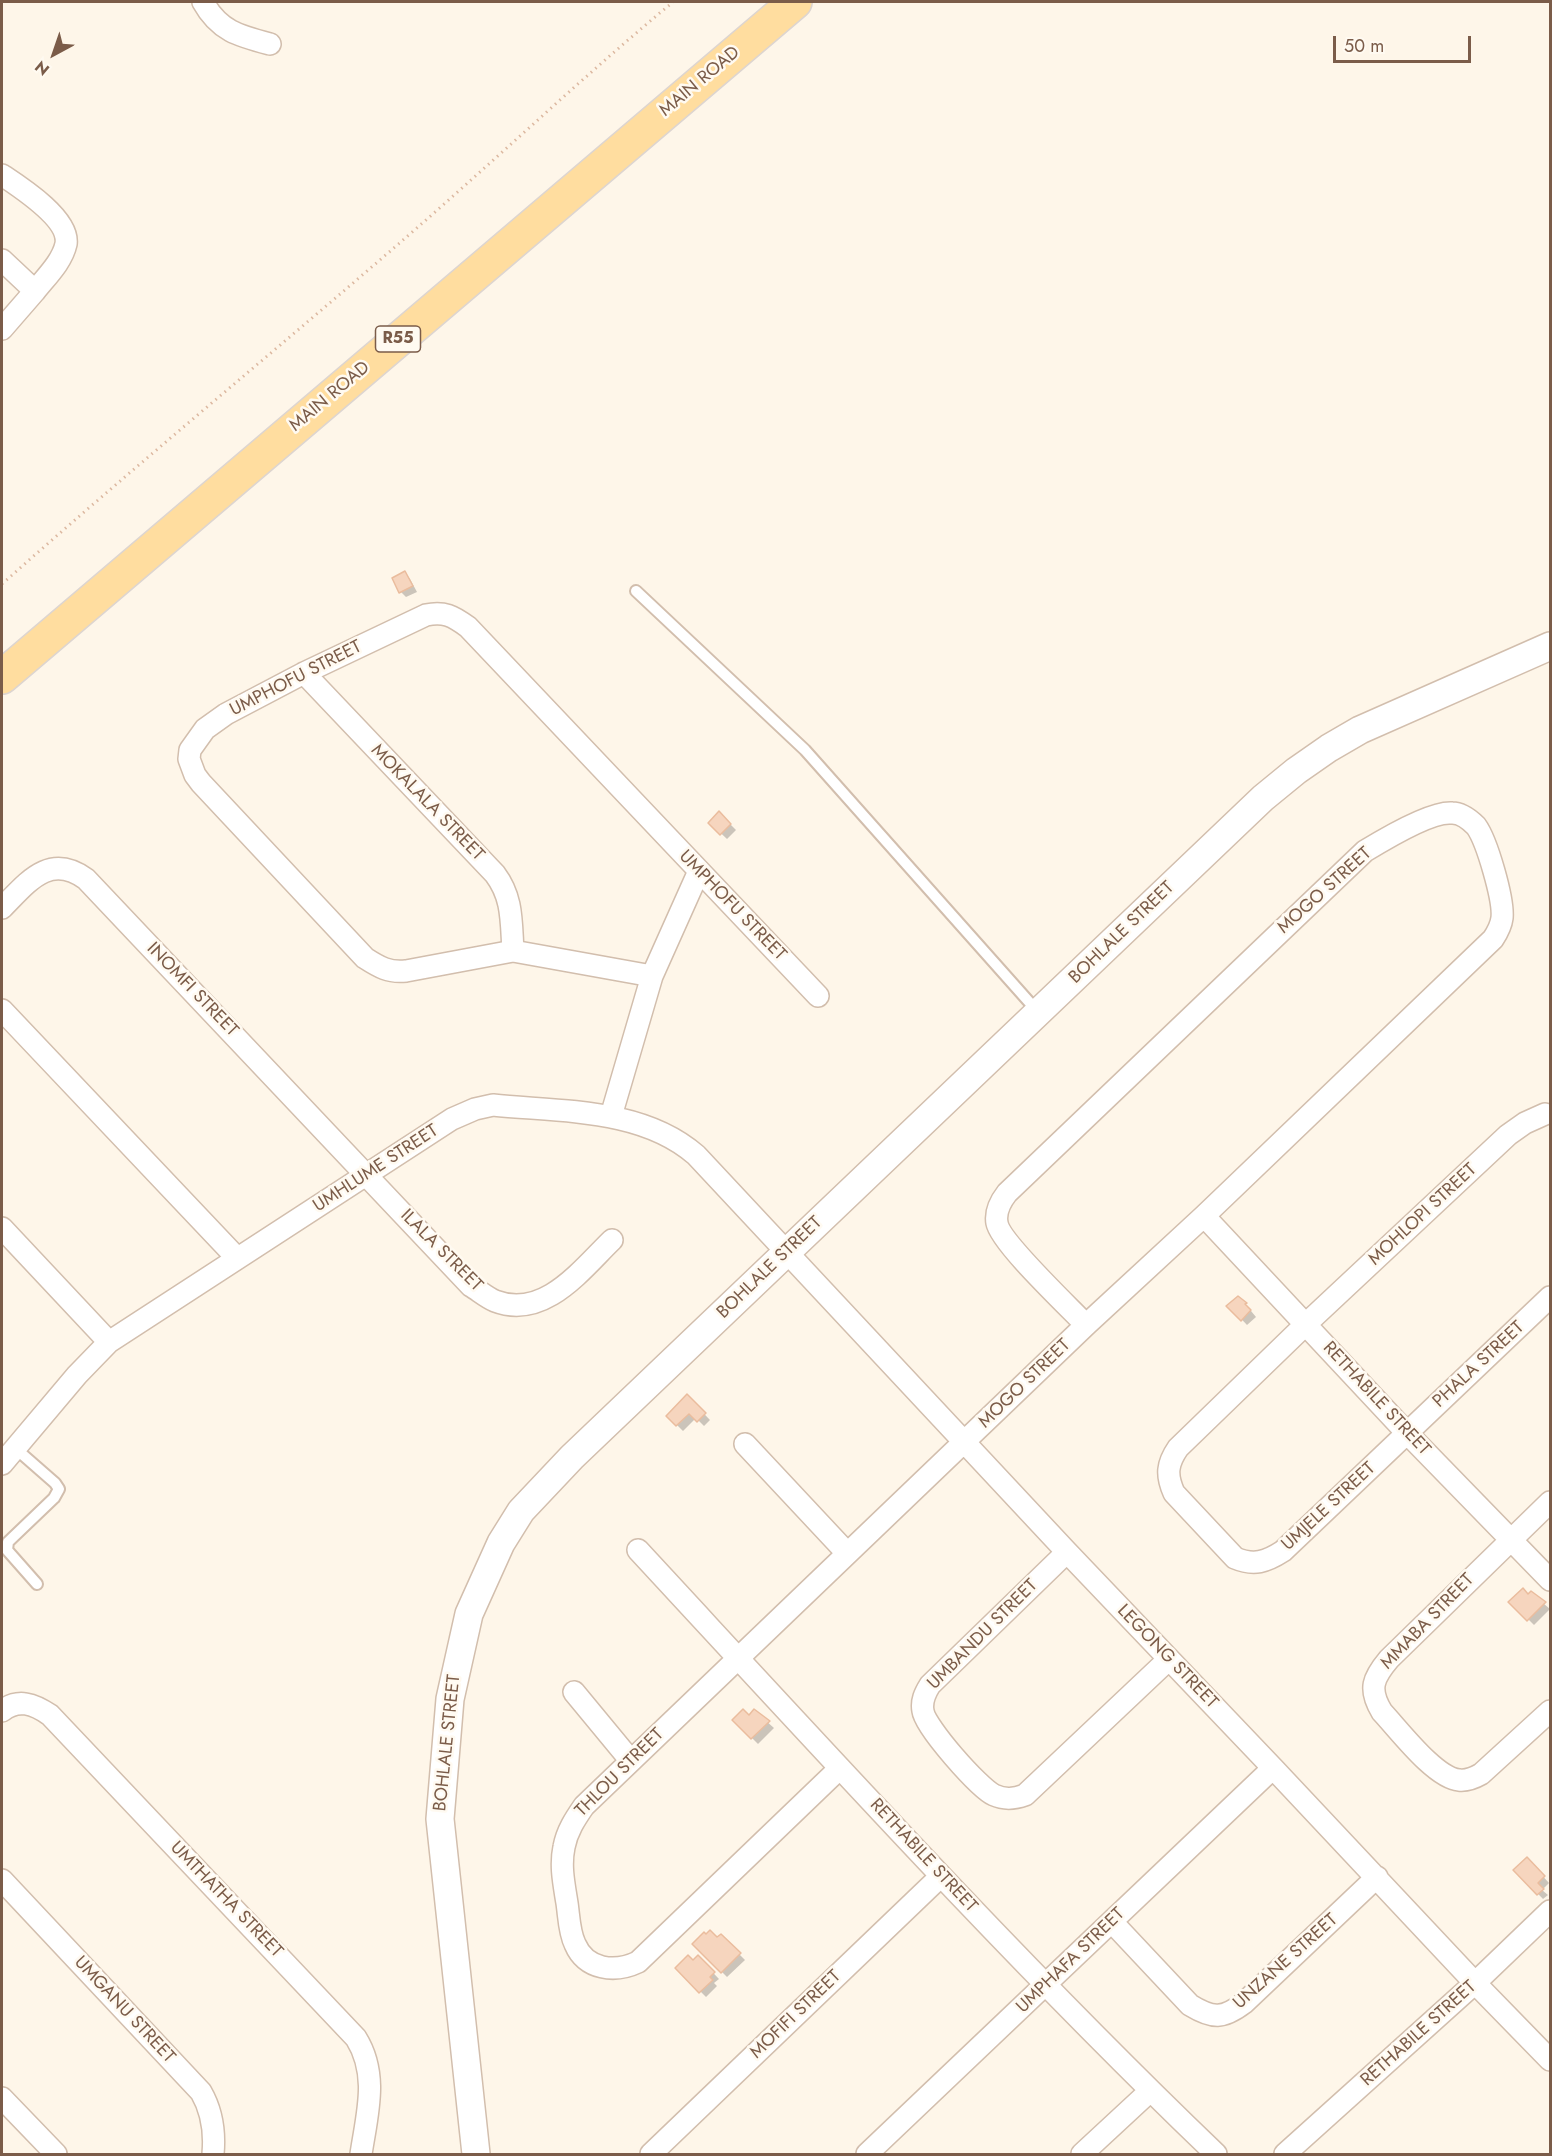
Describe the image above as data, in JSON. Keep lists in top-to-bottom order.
{
  "streets": {
    "main road": ["MAIN ROAD", "R55"],
    "street": [
      "UMPHOFU STREET",
      "MOKALALA STREET",
      "MOGO STREET",
      "BOHLALE STREET",
      "INOMFI STREET",
      "UMHLUME STREET",
      "MOHLOPI STREET",
      "ILALA STREET",
      "PHALA STREET",
      "RETHABILE STREET",
      "UMJELE STREET",
      "MMABA STREET",
      "UMBANDU STREET",
      "LEGONG STREET",
      "THLOU STREET",
      "UMTHATHA STREET",
      "UMPHAFA STREET",
      "UNZANE STREET",
      "UMGANU STREET",
      "MOFIFI STREET"
    ]
  },
  "crossings": [
    ["UMPHOFU STREET", "MOKALALA STREET"],
    ["MOGO STREET", "RETHABILE STREET"],
    ["MOGO STREET", "LEGONG STREET"],
    ["MOGO STREET", "THLOU STREET"],
    ["BOHLALE STREET", "UMHLUME STREET"],
    ["BOHLALE STREET", "LEGONG STREET"],
    ["INOMFI STREET", "UMHLUME STREET"],
    ["INOMFI STREET", "ILALA STREET"],
    ["UMHLUME STREET", "ILALA STREET"],
    ["UMHLUME STREET", "LEGONG STREET"],
    ["MOHLOPI STREET", "RETHABILE STREET"],
    ["MOHLOPI STREET", "UMJELE STREET"],
    ["PHALA STREET", "RETHABILE STREET"],
    ["PHALA STREET", "UMJELE STREET"],
    ["RETHABILE STREET", "UMJELE STREET"],
    ["RETHABILE STREET", "MMABA STREET"],
    ["RETHABILE STREET", "LEGONG STREET"],
    ["RETHABILE STREET", "THLOU STREET"],
    ["RETHABILE STREET", "UMPHAFA STREET"],
    ["RETHABILE STREET", "MOFIFI STREET"],
    ["UMBANDU STREET", "LEGONG STREET"],
    ["LEGONG STREET", "THLOU STREET"],
    ["LEGONG STREET", "UMPHAFA STREET"],
    ["LEGONG STREET", "UNZANE STREET"],
    ["UMPHAFA STREET", "UNZANE STREET"]
  ],
  "scale_bar": "50 m",
  "north": "bottom left"
}
